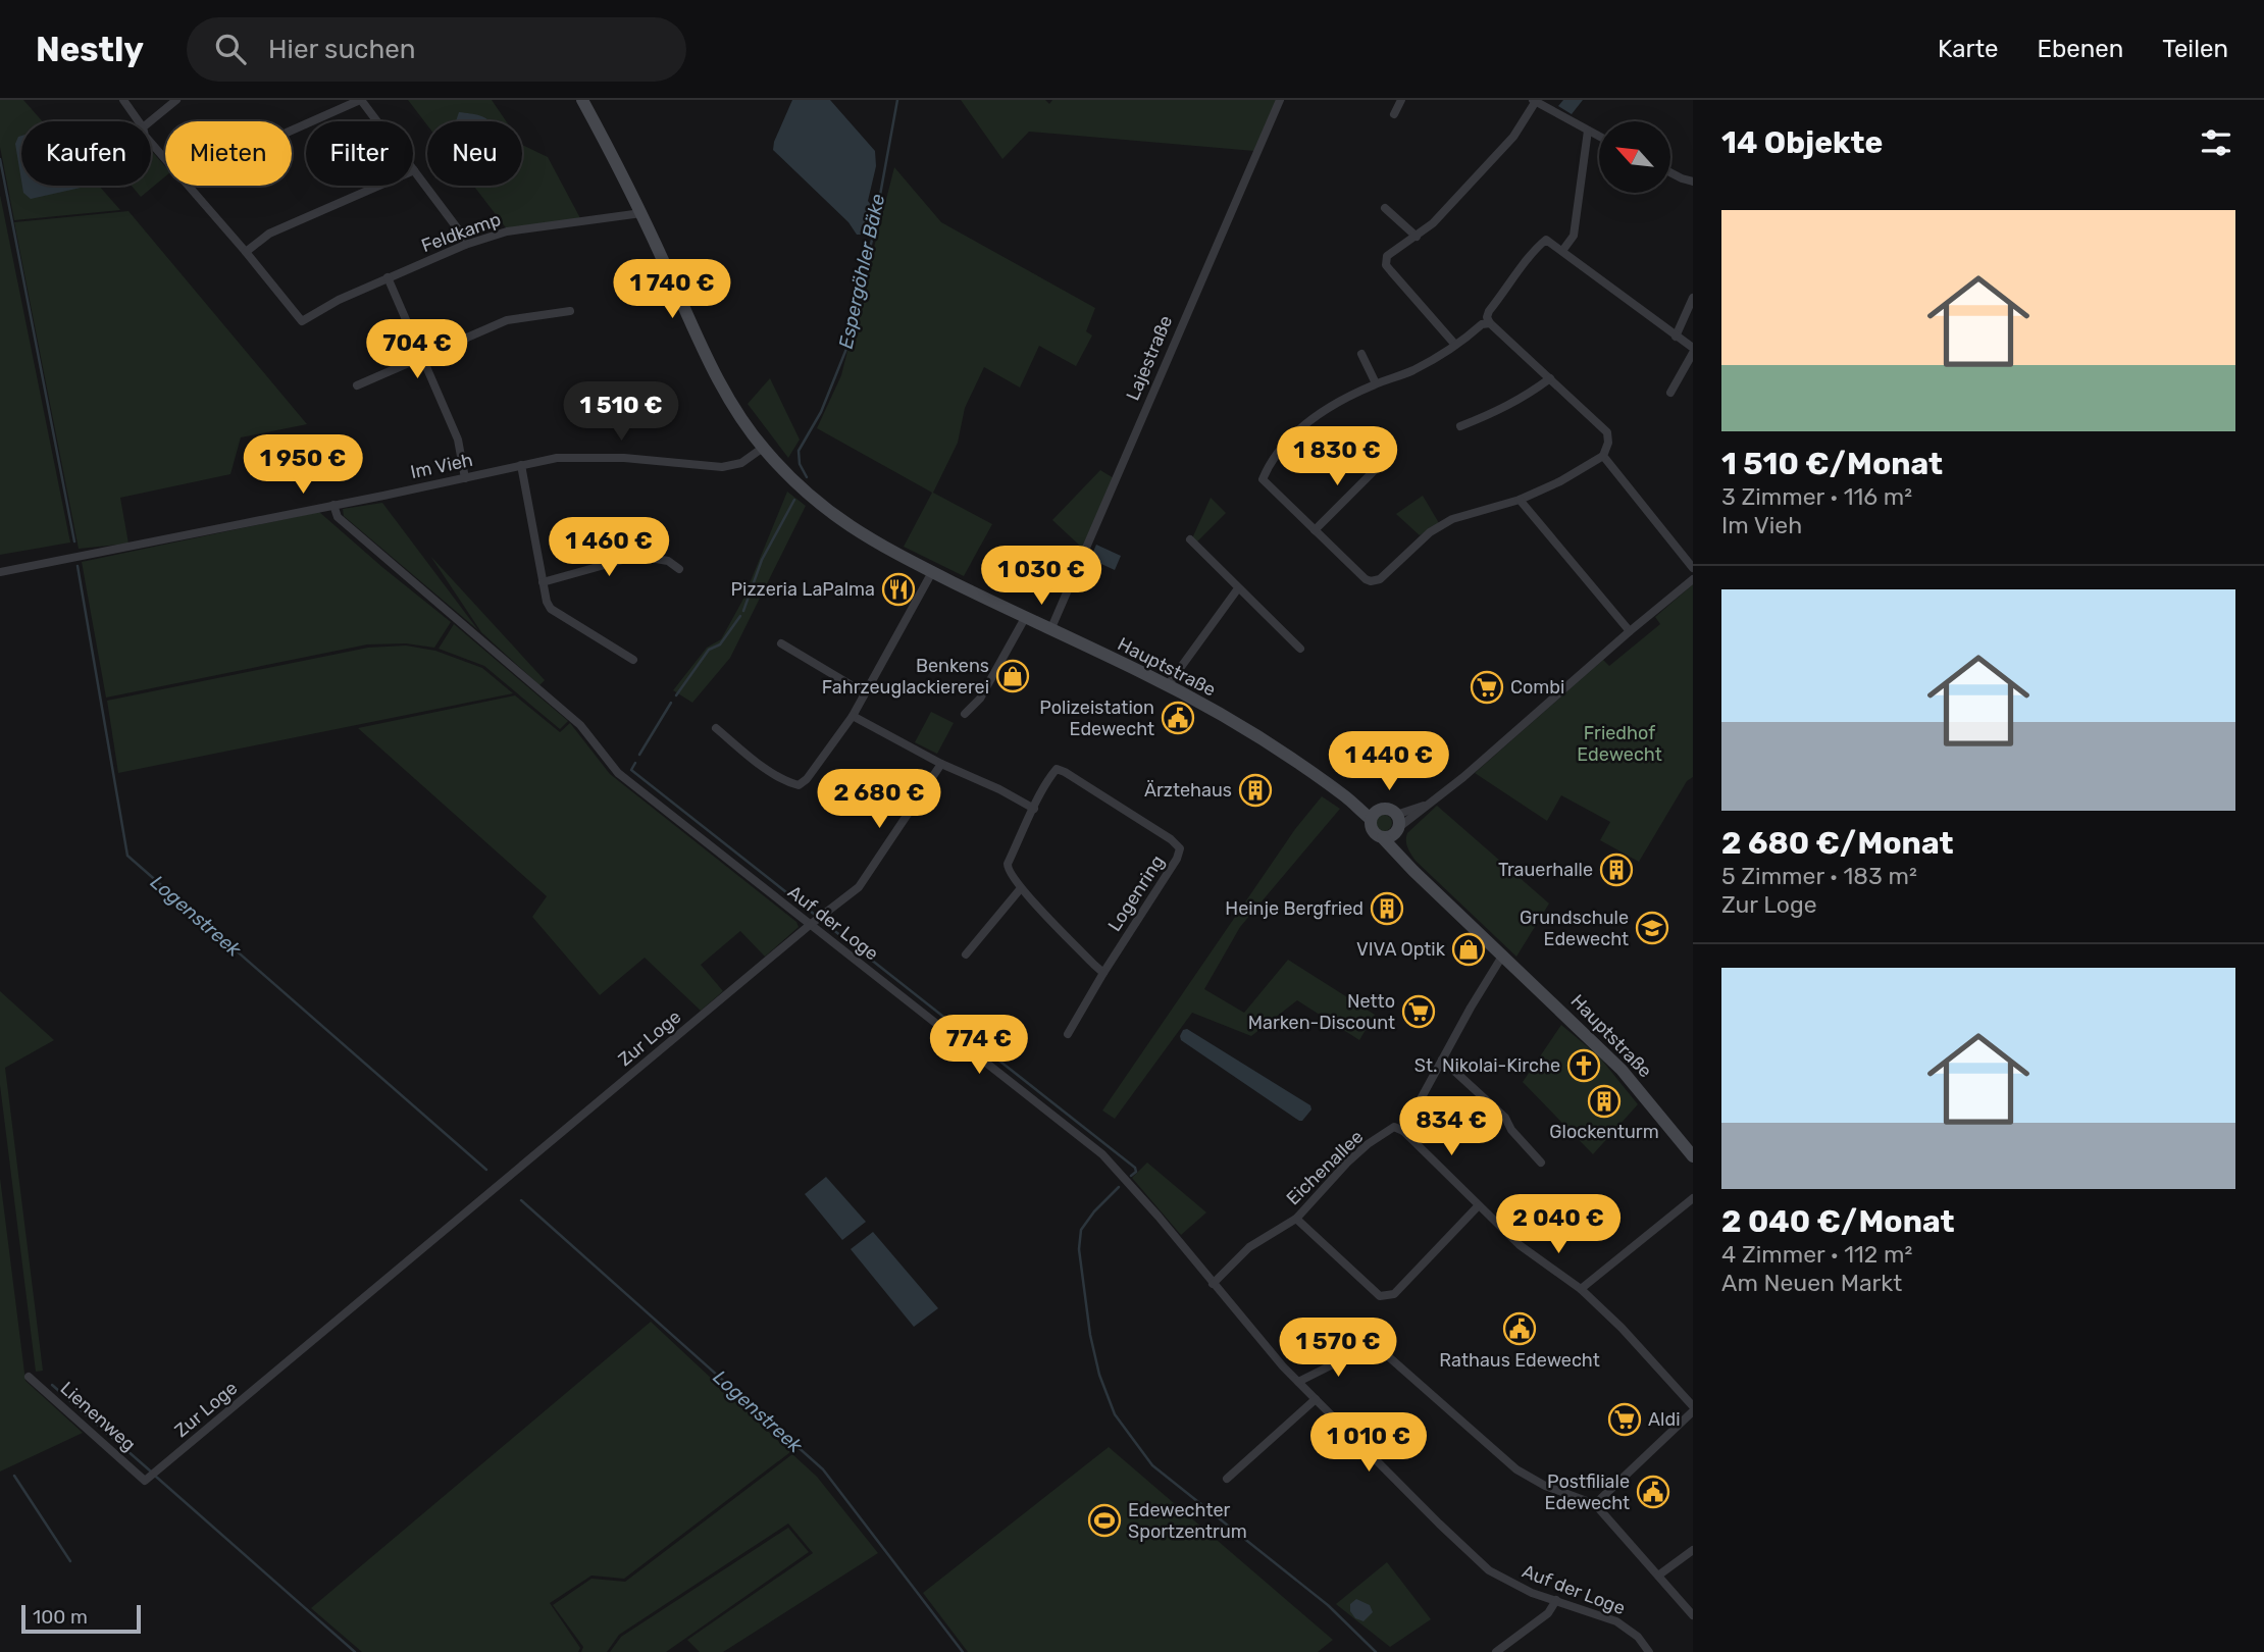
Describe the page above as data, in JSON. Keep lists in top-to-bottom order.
{
  "streets": {
    "main road": ["Hauptstraße"],
    "street": [
      "Feldkamp",
      "Lajestraße",
      "Im Vieh",
      "Logenring",
      "Auf der Loge",
      "Zur Loge",
      "Eichenallee",
      "Lienenweg"
    ]
  },
  "crossings": [
    ["Feldkamp", "Hauptstraße"],
    ["Lajestraße", "Hauptstraße"],
    ["Im Vieh", "Hauptstraße"],
    ["Im Vieh", "Auf der Loge"],
    ["Auf der Loge", "Zur Loge"],
    ["Auf der Loge", "Eichenallee"],
    ["Zur Loge", "Lienenweg"]
  ],
  "water": ["Espergöhler Bäke", "Logenstreek"],
  "parks": ["Friedhof Edewecht"],
  "places": {
    "restaurant": ["Pizzeria LaPalma"],
    "shop": ["Benkens Fahrzeuglackiererei", "VIVA Optik"],
    "supermarket": ["Combi", "Netto Marken-Discount", "Aldi"],
    "public building": ["Polizeistation Edewecht", "Rathaus Edewecht", "Postfiliale Edewecht"],
    "building": [
      "Ärztehaus",
      "Trauerhalle",
      "Heinje Bergfried",
      "Glockenturm"
    ],
    "school or university": ["Grundschule Edewecht"],
    "church": ["St. Nikolai-Kirche"],
    "sports": ["Edewechter Sportzentrum"]
  },
  "scale_bar": "100 m",
  "north": "top left",
  "page": {
    "header": "Nestly",
    "search": "Hier suchen",
    "nav": ["Karte", "Ebenen", "Teilen"],
    "heading": "14 Objekte",
    "chip": [
      "Kaufen",
      "Mieten",
      "Filter",
      "Neu"
    ],
    "list": [
      {
        "name": "1 510 €/Monat",
        "note": "3 Zimmer · 116 m² · Im Vieh"
      },
      {
        "name": "2 680 €/Monat",
        "note": "5 Zimmer · 183 m² · Zur Loge"
      },
      {
        "name": "2 040 €/Monat",
        "note": "4 Zimmer · 112 m² · Am Neuen Markt"
      }
    ],
    "price": [
      "1 740 €",
      "704 €",
      "1 510 €",
      "1 830 €",
      "1 950 €",
      "1 460 €",
      "1 030 €",
      "1 440 €",
      "2 680 €",
      "774 €",
      "834 €",
      "2 040 €",
      "1 570 €",
      "1 010 €"
    ],
    "scale": "100 m"
  }
}
